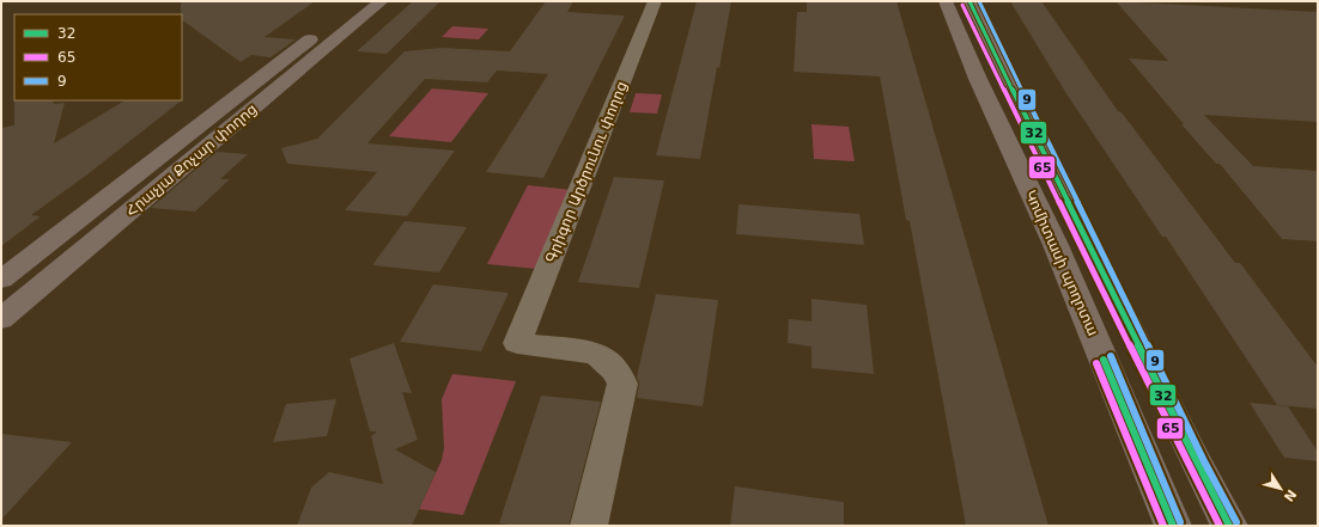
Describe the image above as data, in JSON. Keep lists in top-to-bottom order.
{
  "streets": {
    "main road": ["Հրաչյա Քոչար փողոց", "Կոմիտասի պողոտա"],
    "street": ["Գրիգոր Արծրունու փողոց"]
  },
  "lines": ["transit line 32", "transit line 9", "transit line 65"],
  "legend": ["32", "65", "9"],
  "north": "bottom right"
}
